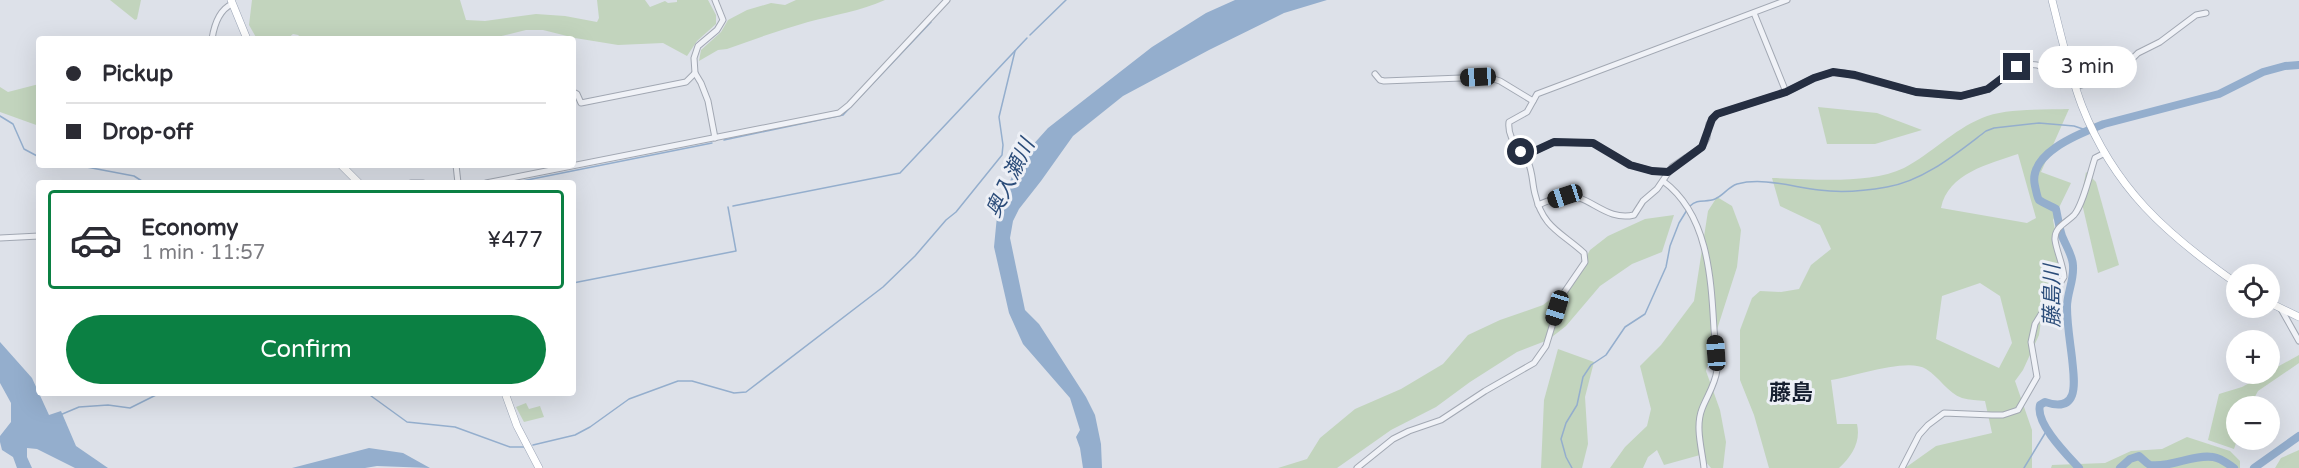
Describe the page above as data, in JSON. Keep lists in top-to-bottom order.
{
  "districts": ["藤島"],
  "water": ["奥入瀬川", "藤島川"],
  "page": {
    "banner": ["Pickup", "Drop-off"],
    "bubble": "3 min",
    "list": [
      {
        "name": "Economy",
        "note": "1 min · 11:57",
        "value": "¥477"
      }
    ],
    "map_buttons": ["+", "−"],
    "buttons": "Confirm"
  }
}
